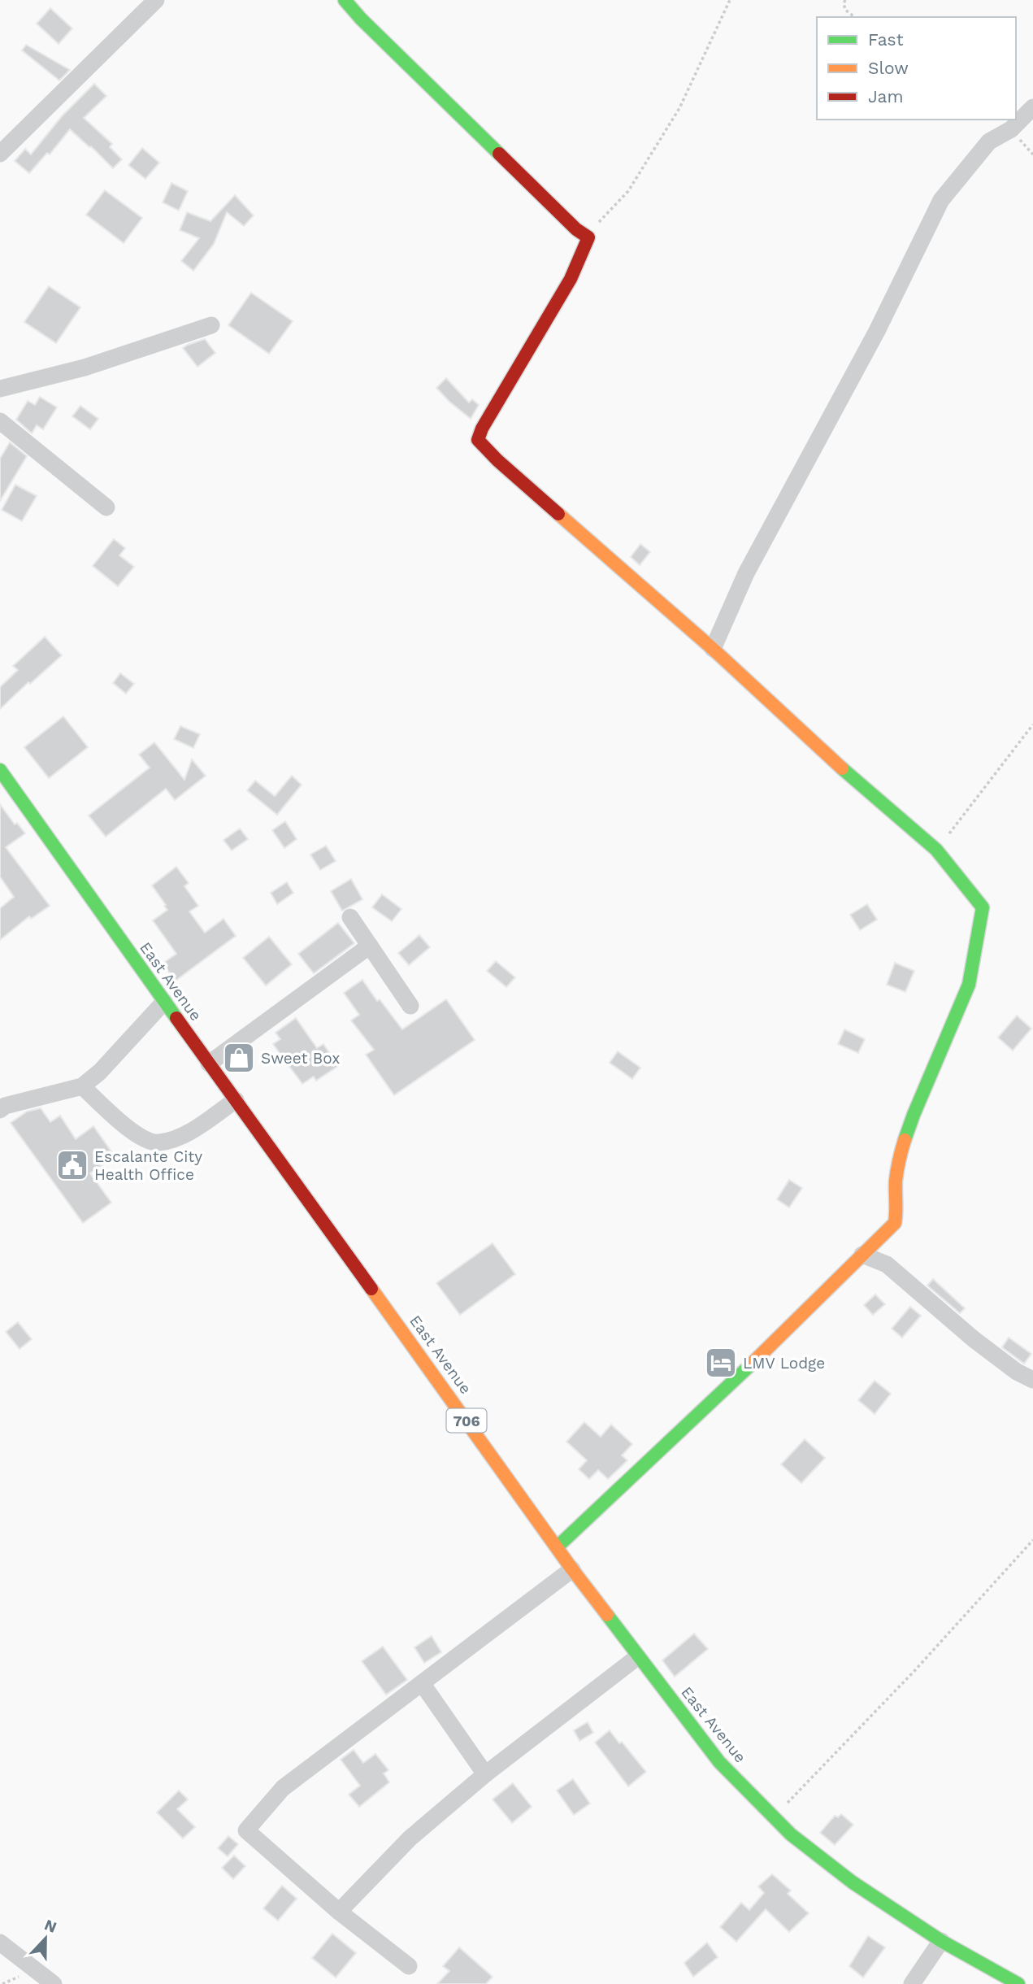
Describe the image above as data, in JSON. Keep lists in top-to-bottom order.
{
  "streets": {
    "street": ["East Avenue", "706"]
  },
  "places": {
    "shop": ["Sweet Box"],
    "public building": ["Escalante City Health Office"],
    "hotel": ["LMV Lodge"]
  },
  "legend": ["Fast", "Slow", "Jam"],
  "north": "top"
}
